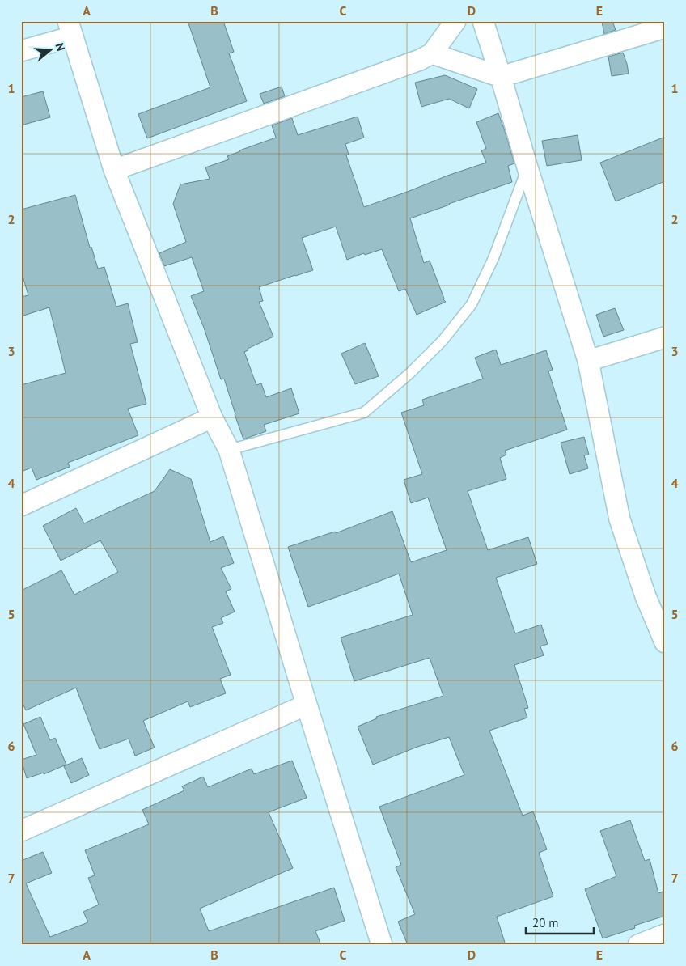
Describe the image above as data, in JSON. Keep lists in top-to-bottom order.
{
  "scale_bar": "20 m",
  "north": "right",
  "grid": {
    "columns": [
      "A",
      "B",
      "C",
      "D",
      "E"
    ],
    "rows": [
      "1",
      "2",
      "3",
      "4",
      "5",
      "6",
      "7"
    ]
  }
}
